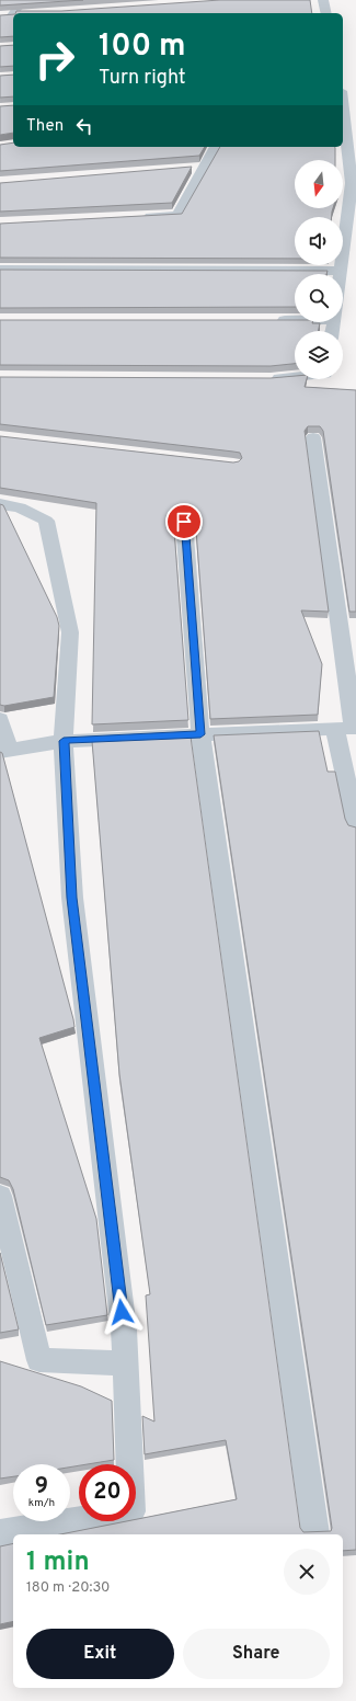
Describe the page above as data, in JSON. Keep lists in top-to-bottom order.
{
  "north": "bottom",
  "page": {
    "turn": ["100 m", "Turn right"],
    "then": "Then",
    "speed": "9 km/h",
    "limit": "20",
    "heading": ["1 min", "180 m · 20:30"],
    "buttons": ["Exit", "Share"]
  }
}
